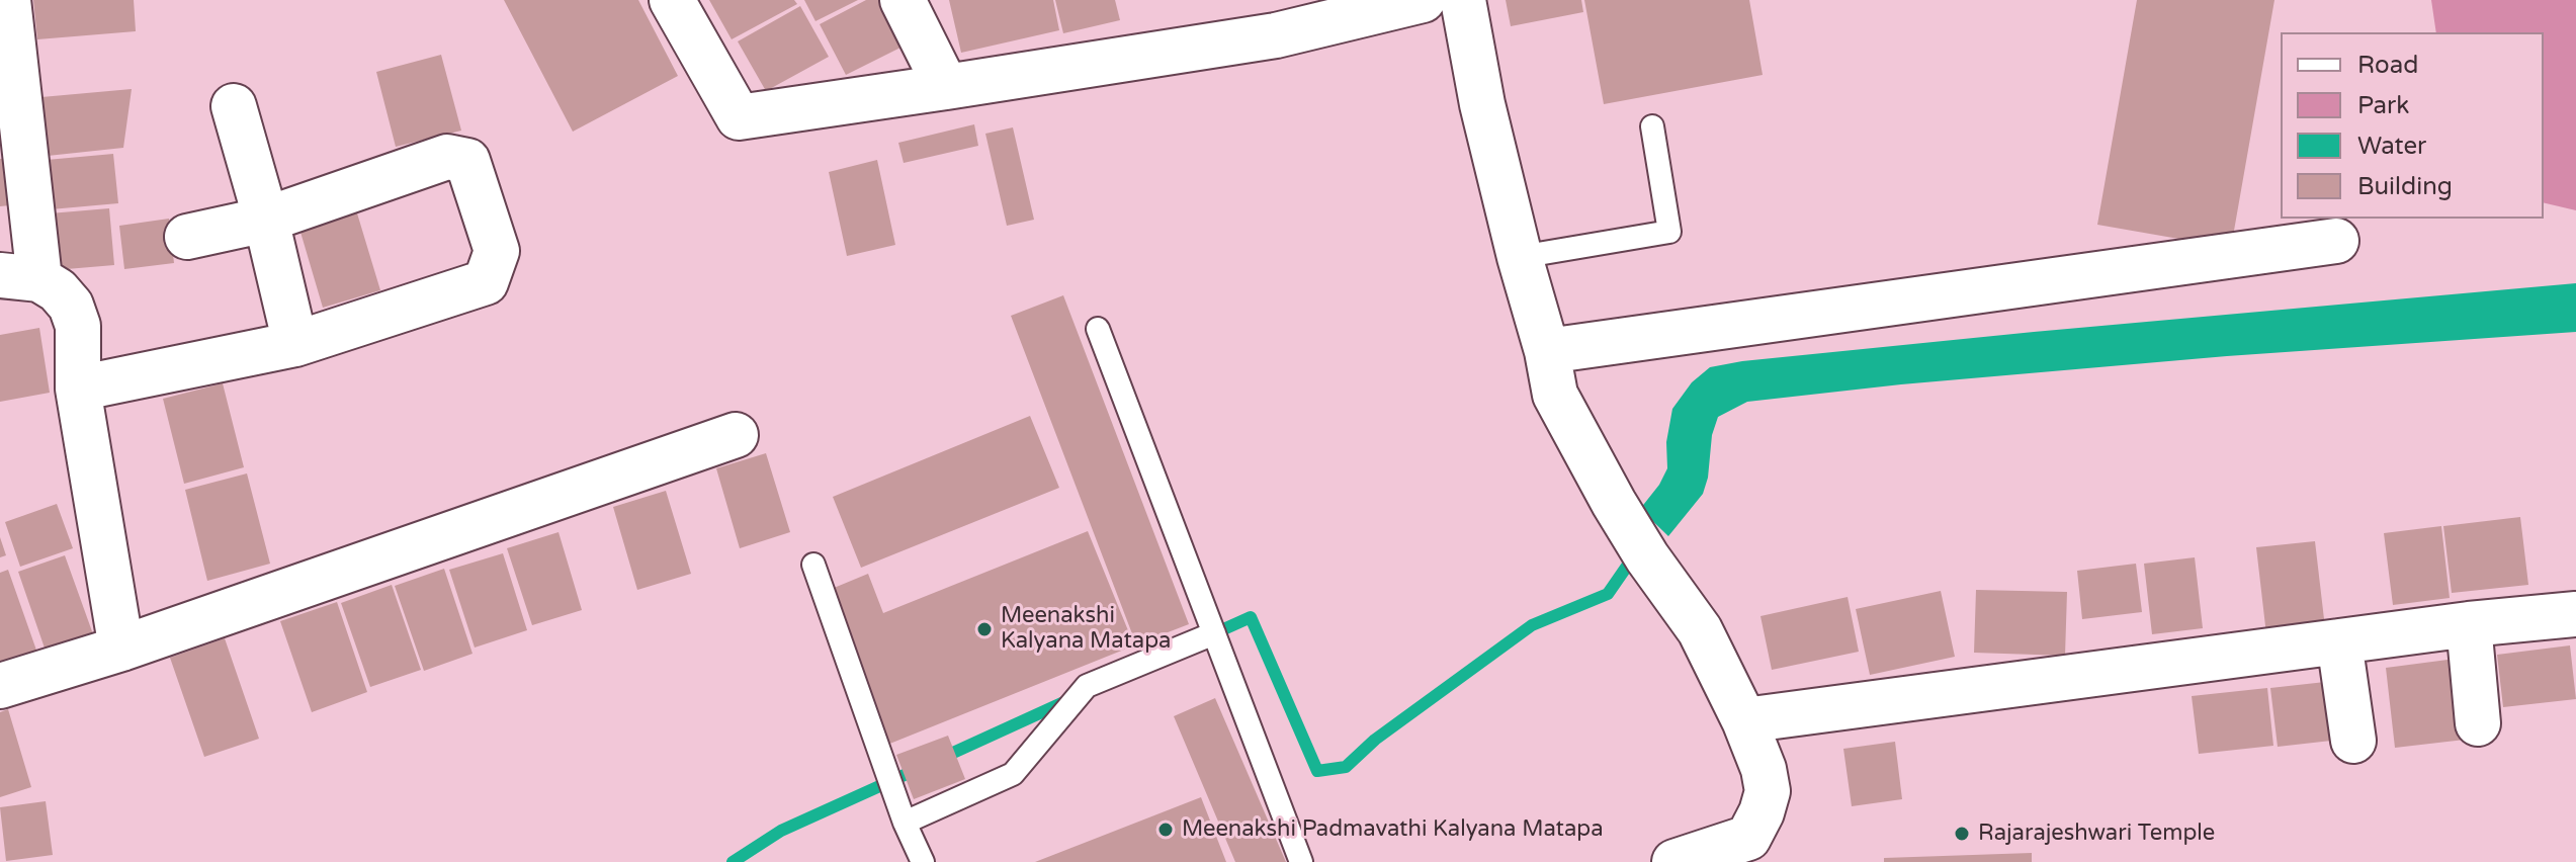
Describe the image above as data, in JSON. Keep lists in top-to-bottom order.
{
  "places": ["Meenakshi Kalyana Matapa", "Meenakshi Padmavathi Kalyana Matapa", "Rajarajeshwari Temple"],
  "legend": [
    "Road",
    "Park",
    "Water",
    "Building"
  ]
}
